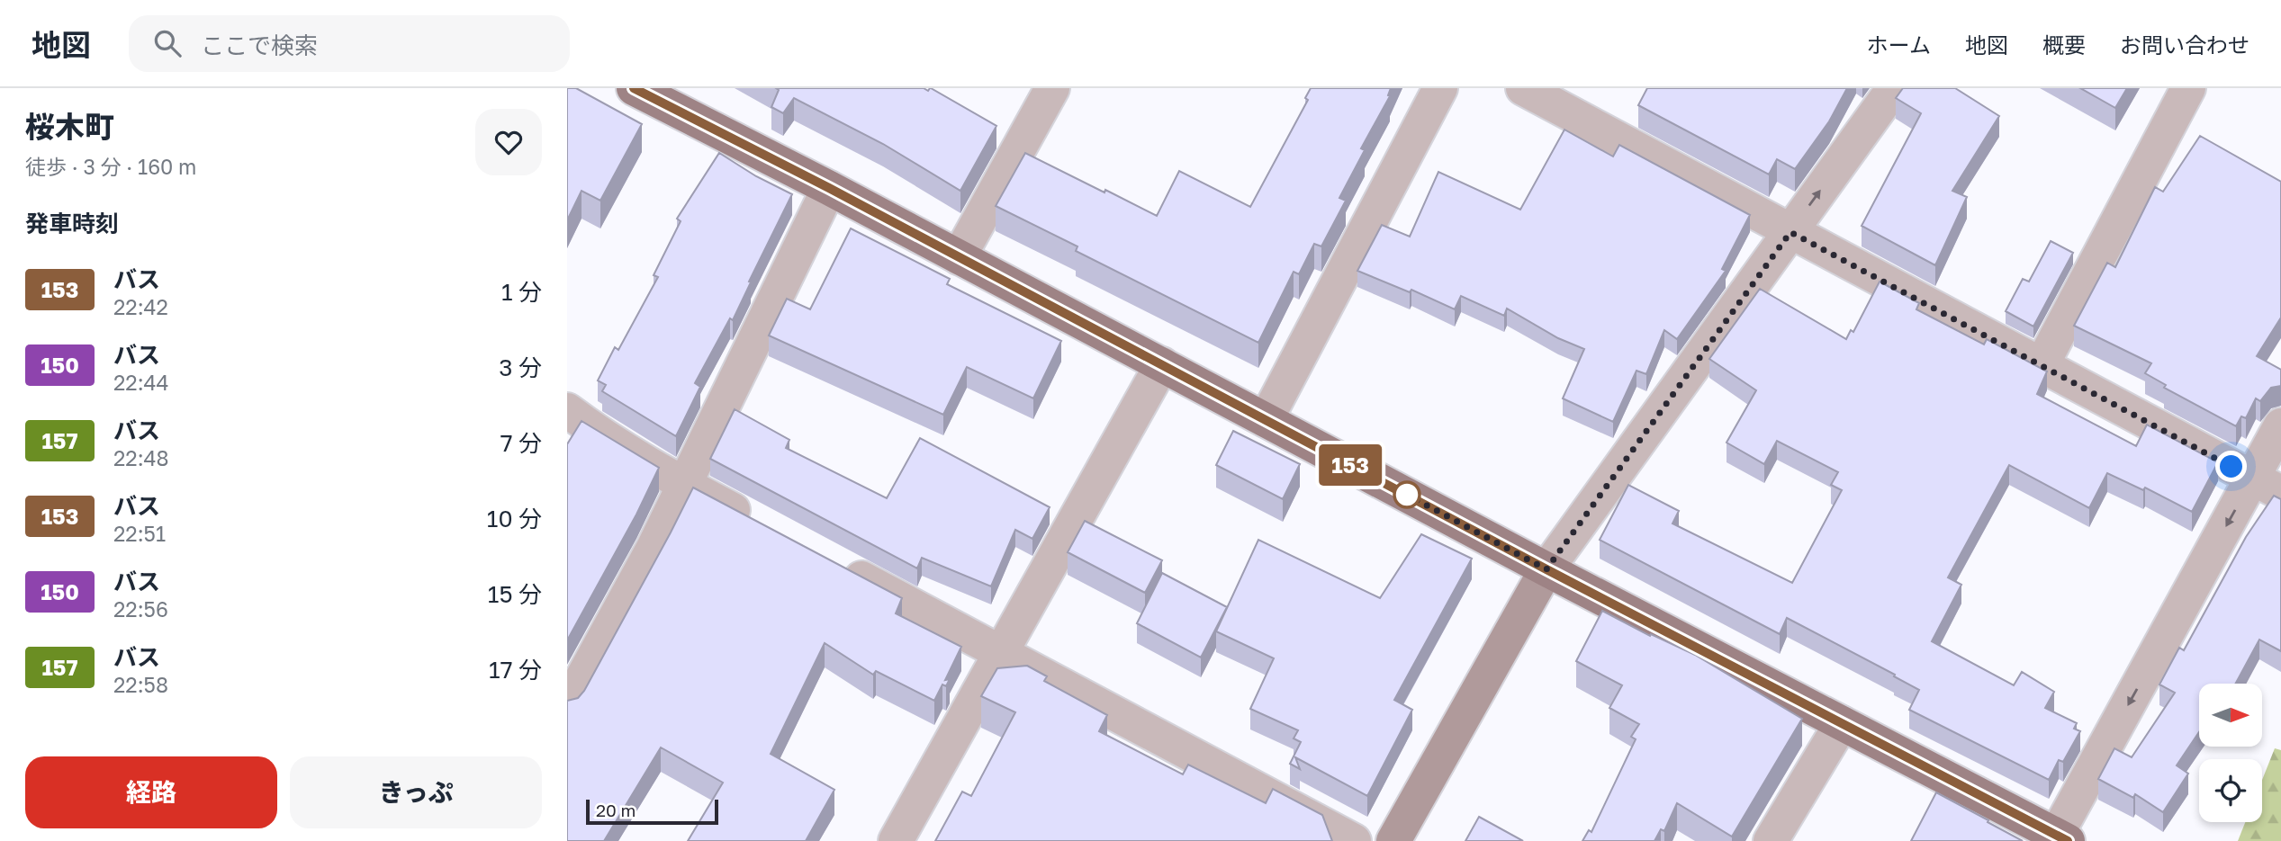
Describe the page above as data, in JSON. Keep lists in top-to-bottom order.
{
  "lines": ["bus line 153"],
  "scale_bar": "20 m",
  "north": "right",
  "page": {
    "header": "地図",
    "search": "ここで検索",
    "nav": [
      "ホーム",
      "地図",
      "概要",
      "お問い合わせ"
    ],
    "heading": [
      ["桜木町", "徒歩 · 3 分 · 160 m"],
      "発車時刻"
    ],
    "on_map": "153",
    "list": [
      {
        "mark": "153",
        "name": "バス",
        "note": "22:42",
        "value": "1 分"
      },
      {
        "mark": "150",
        "name": "バス",
        "note": "22:44",
        "value": "3 分"
      },
      {
        "mark": "157",
        "name": "バス",
        "note": "22:48",
        "value": "7 分"
      },
      {
        "mark": "153",
        "name": "バス",
        "note": "22:51",
        "value": "10 分"
      },
      {
        "mark": "150",
        "name": "バス",
        "note": "22:56",
        "value": "15 分"
      },
      {
        "mark": "157",
        "name": "バス",
        "note": "22:58",
        "value": "17 分"
      }
    ],
    "buttons": ["経路", "きっぷ"],
    "scale": "20 m"
  }
}
